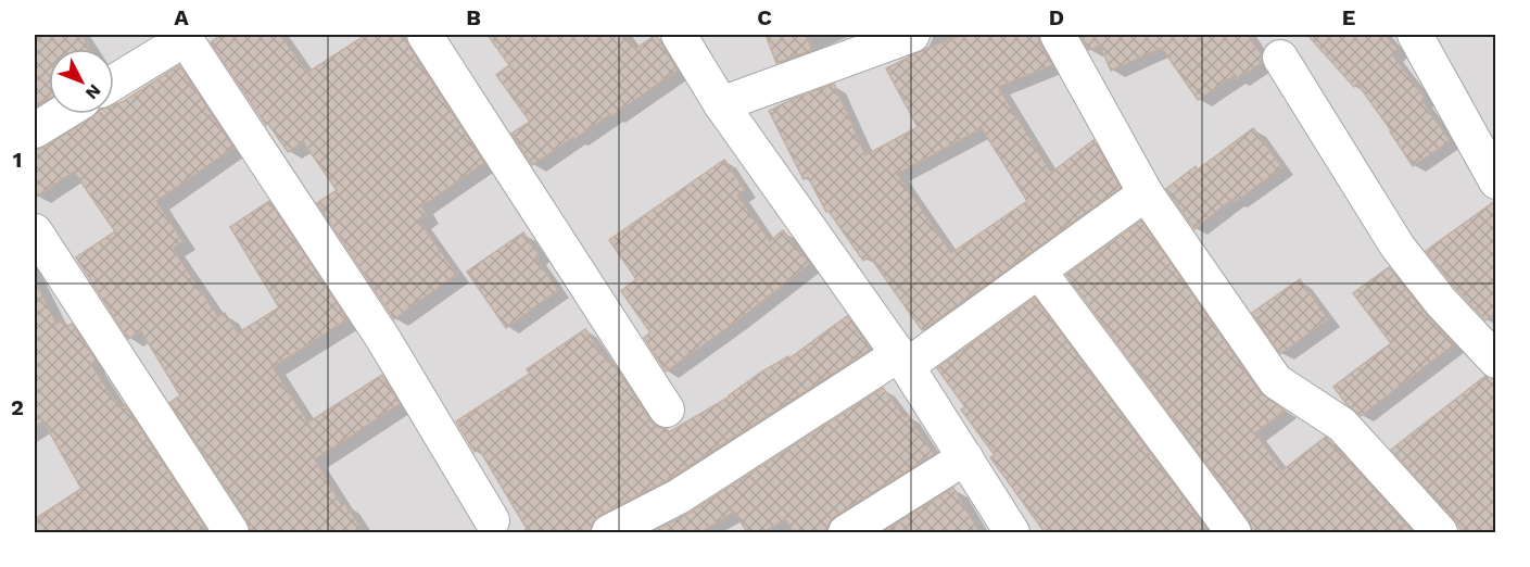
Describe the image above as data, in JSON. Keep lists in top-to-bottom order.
{
  "north": "bottom right",
  "grid": {
    "columns": [
      "A",
      "B",
      "C",
      "D",
      "E"
    ],
    "rows": ["1", "2"]
  }
}
